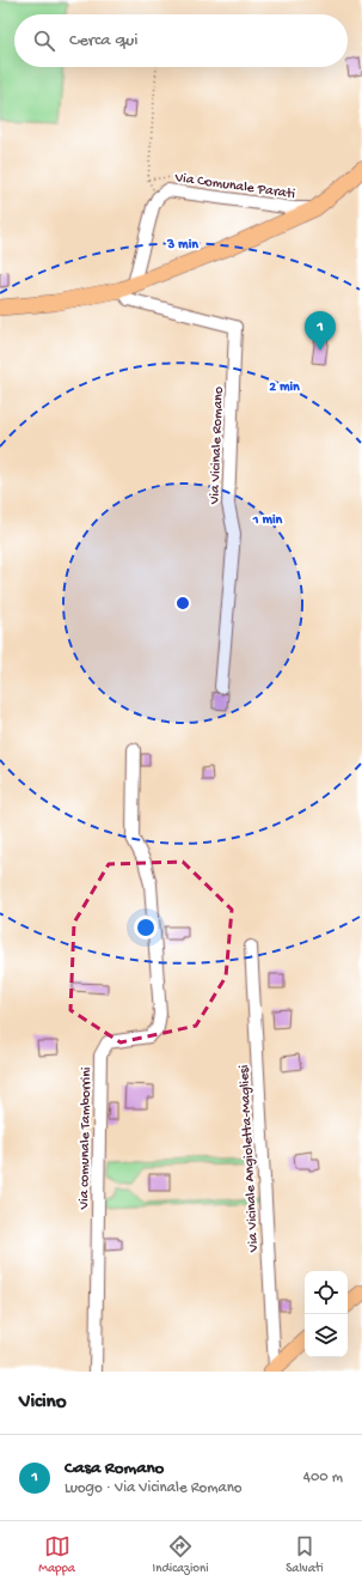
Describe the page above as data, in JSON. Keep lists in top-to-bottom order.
{
  "streets": {
    "street": [
      "Via Comunale Parati",
      "Via Vicinale Romano",
      "Via comunale Tamborrini",
      "Via Vicinale Angioletta-Magliesi"
    ]
  },
  "crossings": [
    ["Via Comunale Parati", "Via Vicinale Romano"]
  ],
  "page": {
    "search": "Cerca qui",
    "pins": "1",
    "heading": "Vicino",
    "list": [
      {
        "mark": "1",
        "name": "Casa Romano",
        "note": "Luogo · Via Vicinale Romano",
        "value": "400 m"
      }
    ],
    "nav": ["Mappa", "Indicazioni", "Salvati"]
  },
  "rings": ["3 min", "2 min", "1 min"]
}
